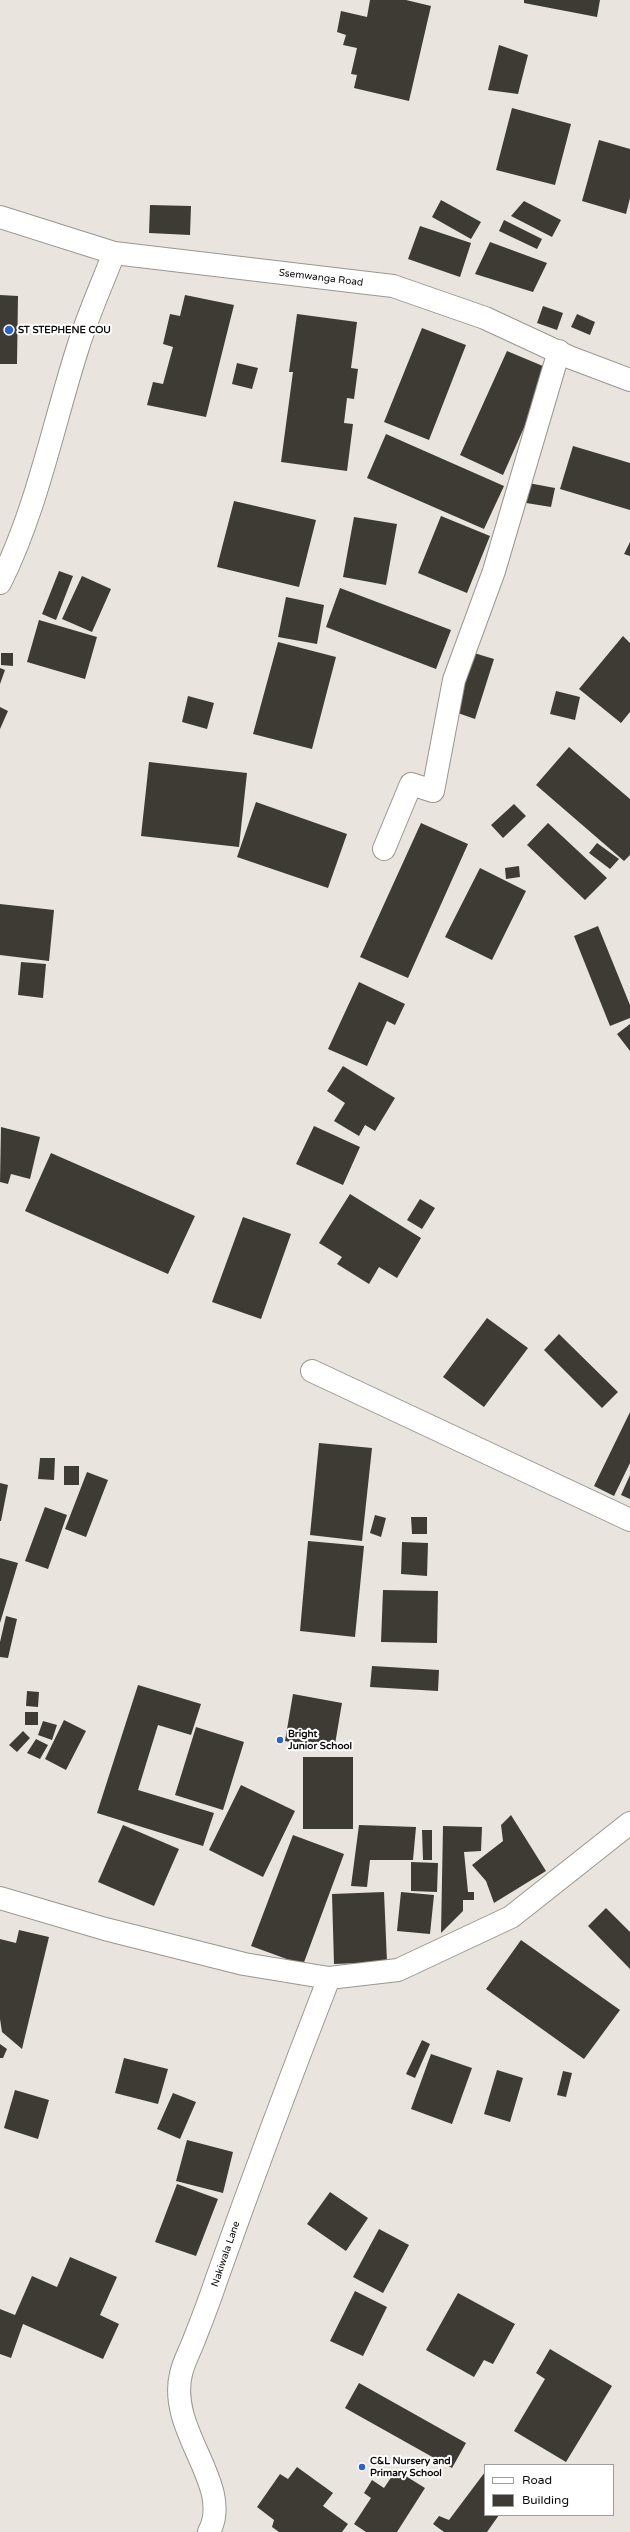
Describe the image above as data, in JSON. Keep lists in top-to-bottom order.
{
  "streets": {
    "street": ["Ssemwanga Road", "Nakiwala Lane"]
  },
  "places": ["ST STEPHENE COU", "Bright Junior School", "C&L Nursery and Primary School"],
  "legend": ["Road", "Building"]
}
